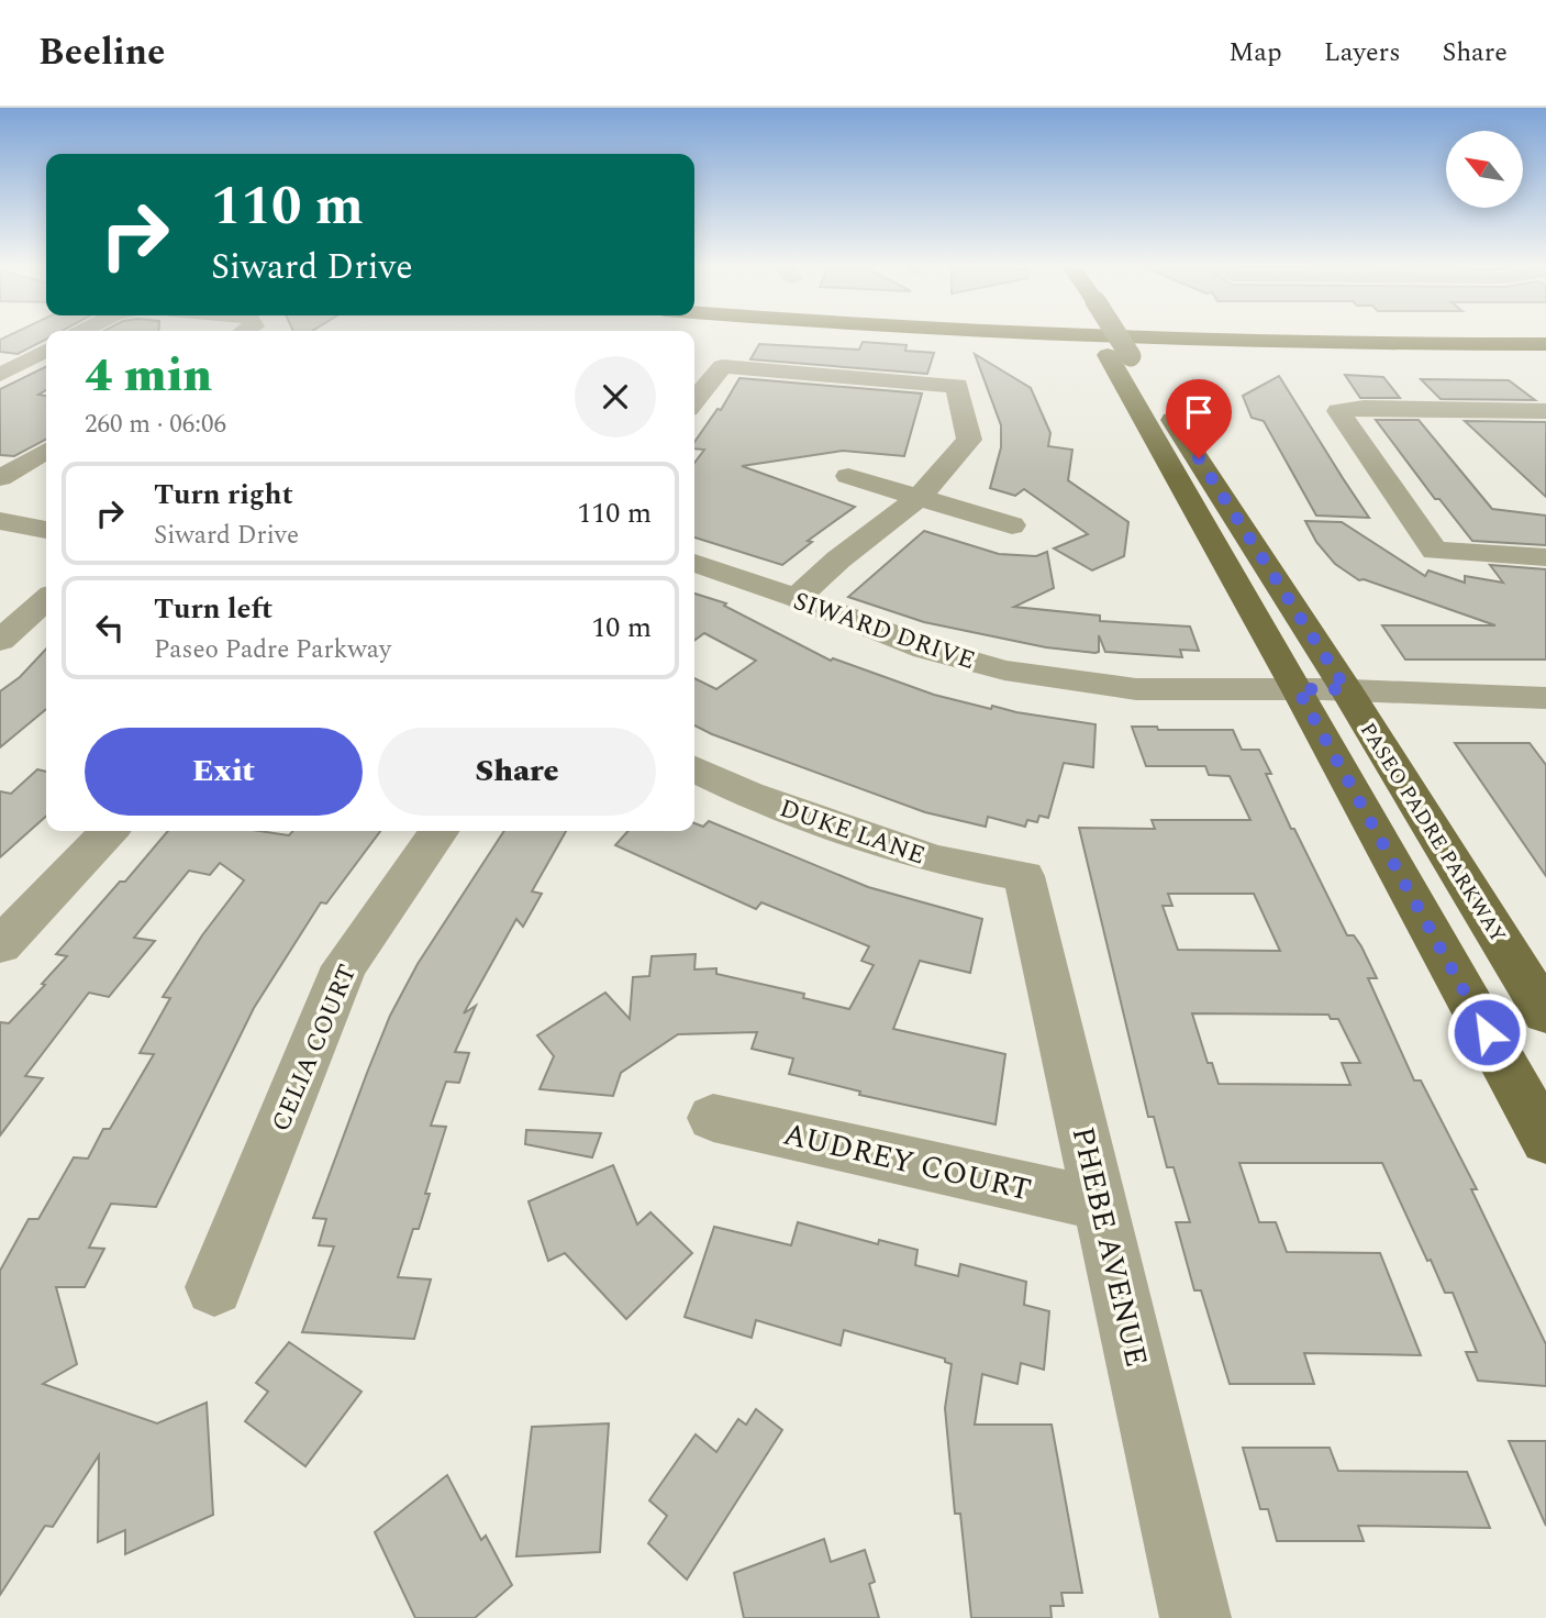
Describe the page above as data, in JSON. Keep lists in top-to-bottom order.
{
  "streets": {
    "main road": ["PASEO PADRE PARKWAY"],
    "street": [
      "SIWARD DRIVE",
      "DUKE LANE",
      "CELIA COURT",
      "AUDREY COURT",
      "PHEBE AVENUE"
    ]
  },
  "crossings": [
    ["SIWARD DRIVE", "PASEO PADRE PARKWAY"],
    ["DUKE LANE", "PHEBE AVENUE"],
    ["AUDREY COURT", "PHEBE AVENUE"]
  ],
  "north": "top left",
  "page": {
    "header": "Beeline",
    "nav": ["Map", "Layers", "Share"],
    "turn": ["110 m", "Siward Drive"],
    "heading": ["4 min", "260 m · 06:06"],
    "list": [
      {
        "name": "Turn right",
        "note": "Siward Drive",
        "value": "110 m"
      },
      {
        "name": "Turn left",
        "note": "Paseo Padre Parkway",
        "value": "10 m"
      }
    ],
    "buttons": ["Exit", "Share"]
  }
}
